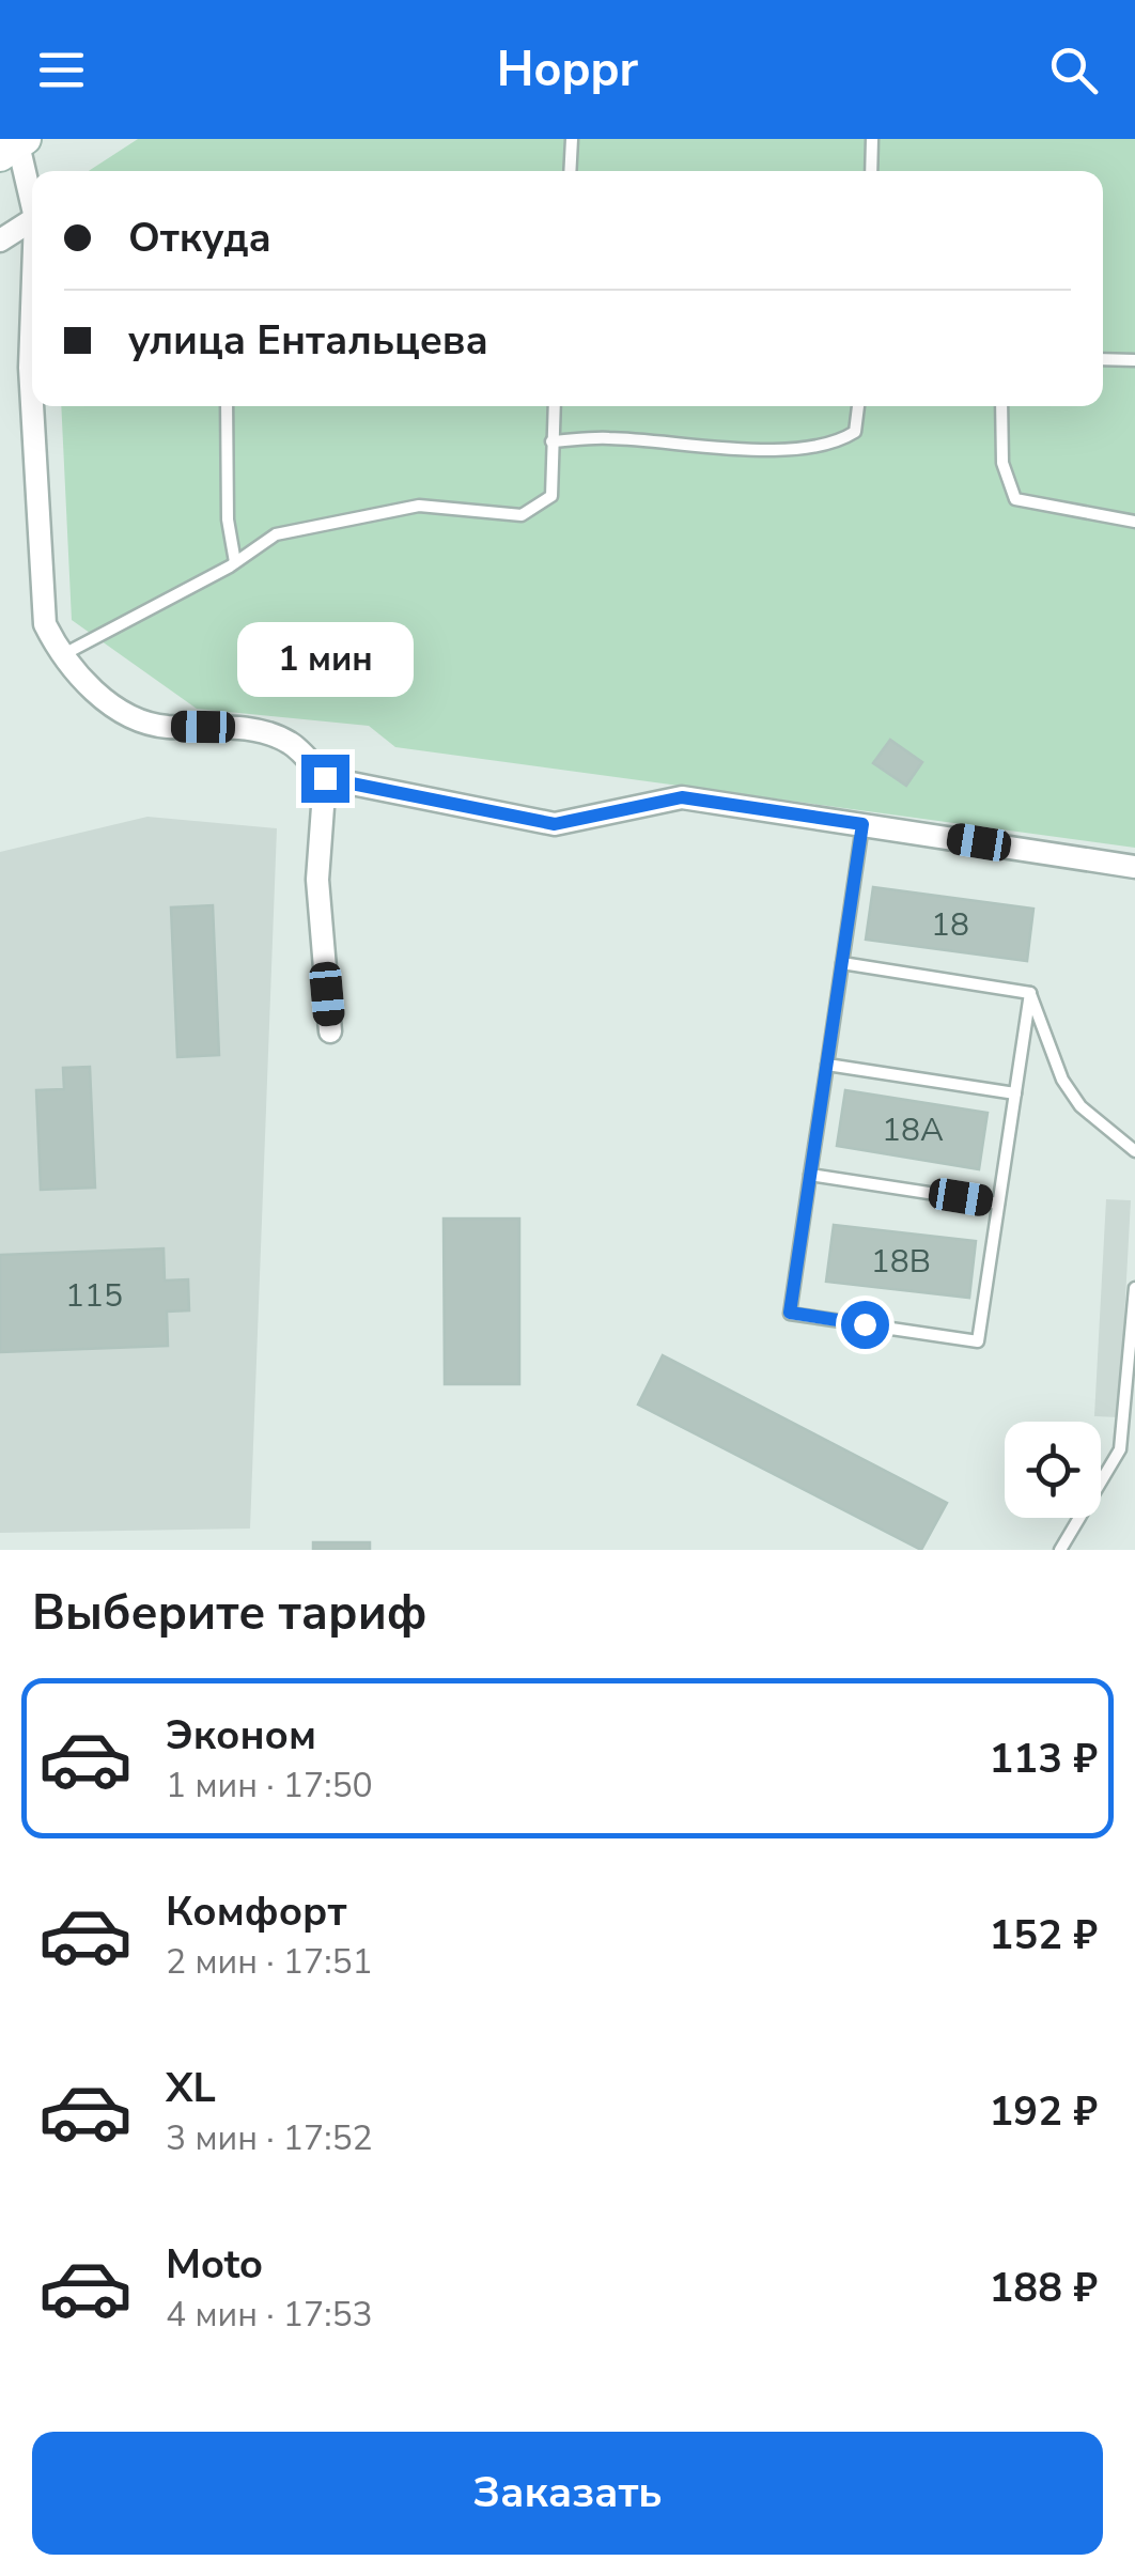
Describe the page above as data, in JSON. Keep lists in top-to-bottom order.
{
  "house_numbers": [
    "18",
    "18А",
    "18В",
    "115"
  ],
  "page": {
    "header": "Hoppr",
    "banner": ["Откуда", "улица Ентальцева"],
    "bubble": "1 мин",
    "heading": "Выберите тариф",
    "list": [
      {
        "name": "Эконом",
        "note": "1 мин · 17:50",
        "value": "113 ₽"
      },
      {
        "name": "Комфорт",
        "note": "2 мин · 17:51",
        "value": "152 ₽"
      },
      {
        "name": "XL",
        "note": "3 мин · 17:52",
        "value": "192 ₽"
      },
      {
        "name": "Moto",
        "note": "4 мин · 17:53",
        "value": "188 ₽"
      }
    ],
    "buttons": "Заказать"
  }
}
